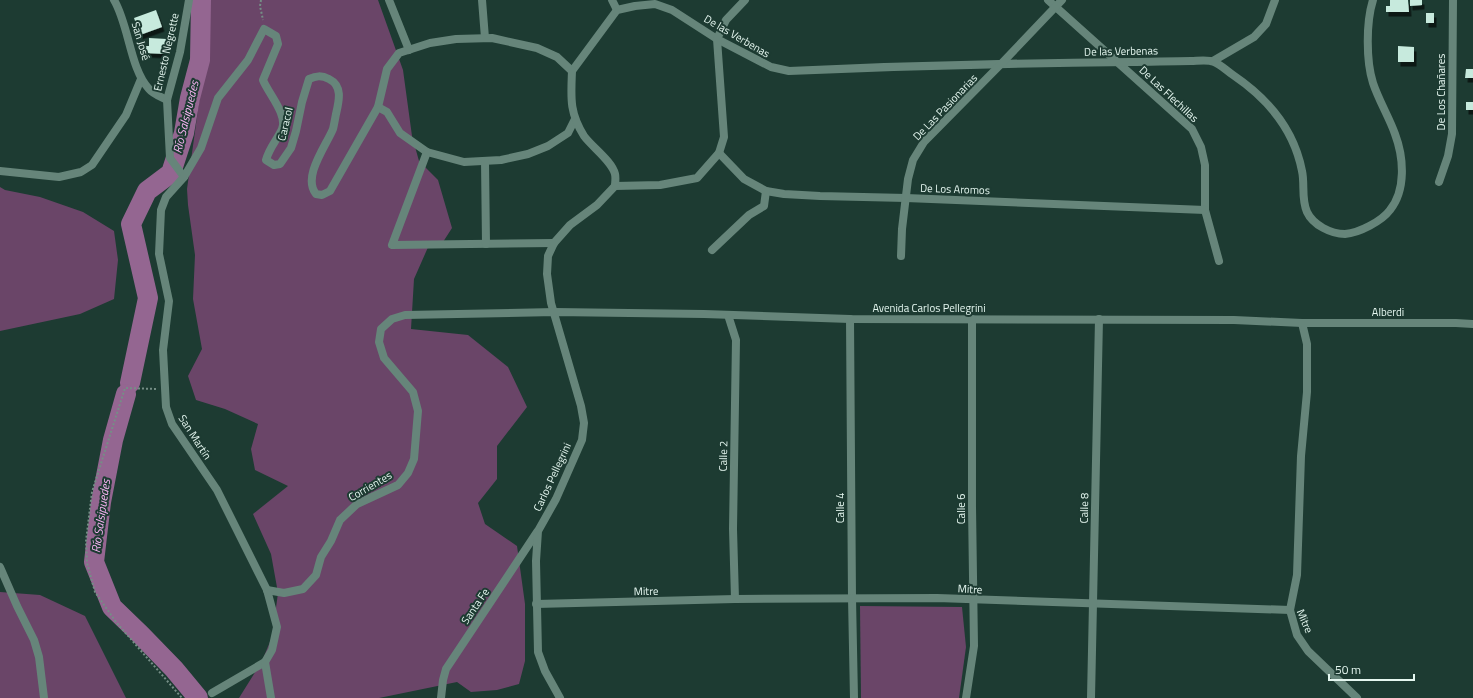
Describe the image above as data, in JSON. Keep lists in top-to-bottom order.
{
  "streets": {
    "street": [
      "De las Verbenas",
      "San José",
      "Ernesto Negrette",
      "De Los Chañares",
      "De Las Flechillas",
      "De Las Pasionarias",
      "Caracol",
      "De Los Aromos",
      "Avenida Carlos Pellegrini",
      "Alberdi",
      "San Martín",
      "Calle 2",
      "Carlos Pellegrini",
      "Corrientes",
      "Calle 4",
      "Calle 8",
      "Calle 6",
      "Mitre",
      "Santa Fe"
    ]
  },
  "crossings": [
    ["De las Verbenas", "De Las Flechillas"],
    ["De las Verbenas", "De Las Pasionarias"],
    ["San José", "Ernesto Negrette"],
    ["Ernesto Negrette", "San Martín"],
    ["De Las Flechillas", "De Las Pasionarias"],
    ["De Las Flechillas", "De Los Aromos"],
    ["De Las Pasionarias", "De Los Aromos"],
    ["Avenida Carlos Pellegrini", "Alberdi"],
    ["Avenida Carlos Pellegrini", "Calle 2"],
    ["Avenida Carlos Pellegrini", "Carlos Pellegrini"],
    ["Avenida Carlos Pellegrini", "Corrientes"],
    ["Avenida Carlos Pellegrini", "Calle 4"],
    ["Avenida Carlos Pellegrini", "Calle 8"],
    ["Avenida Carlos Pellegrini", "Calle 6"],
    ["San Martín", "Corrientes"],
    ["Calle 2", "Mitre"],
    ["Carlos Pellegrini", "Corrientes"],
    ["Carlos Pellegrini", "Mitre"],
    ["Carlos Pellegrini", "Santa Fe"],
    ["Calle 4", "Mitre"],
    ["Calle 8", "Mitre"],
    ["Calle 6", "Mitre"]
  ],
  "water": ["Río Salsipuedes"],
  "scale_bar": "50 m"
}
